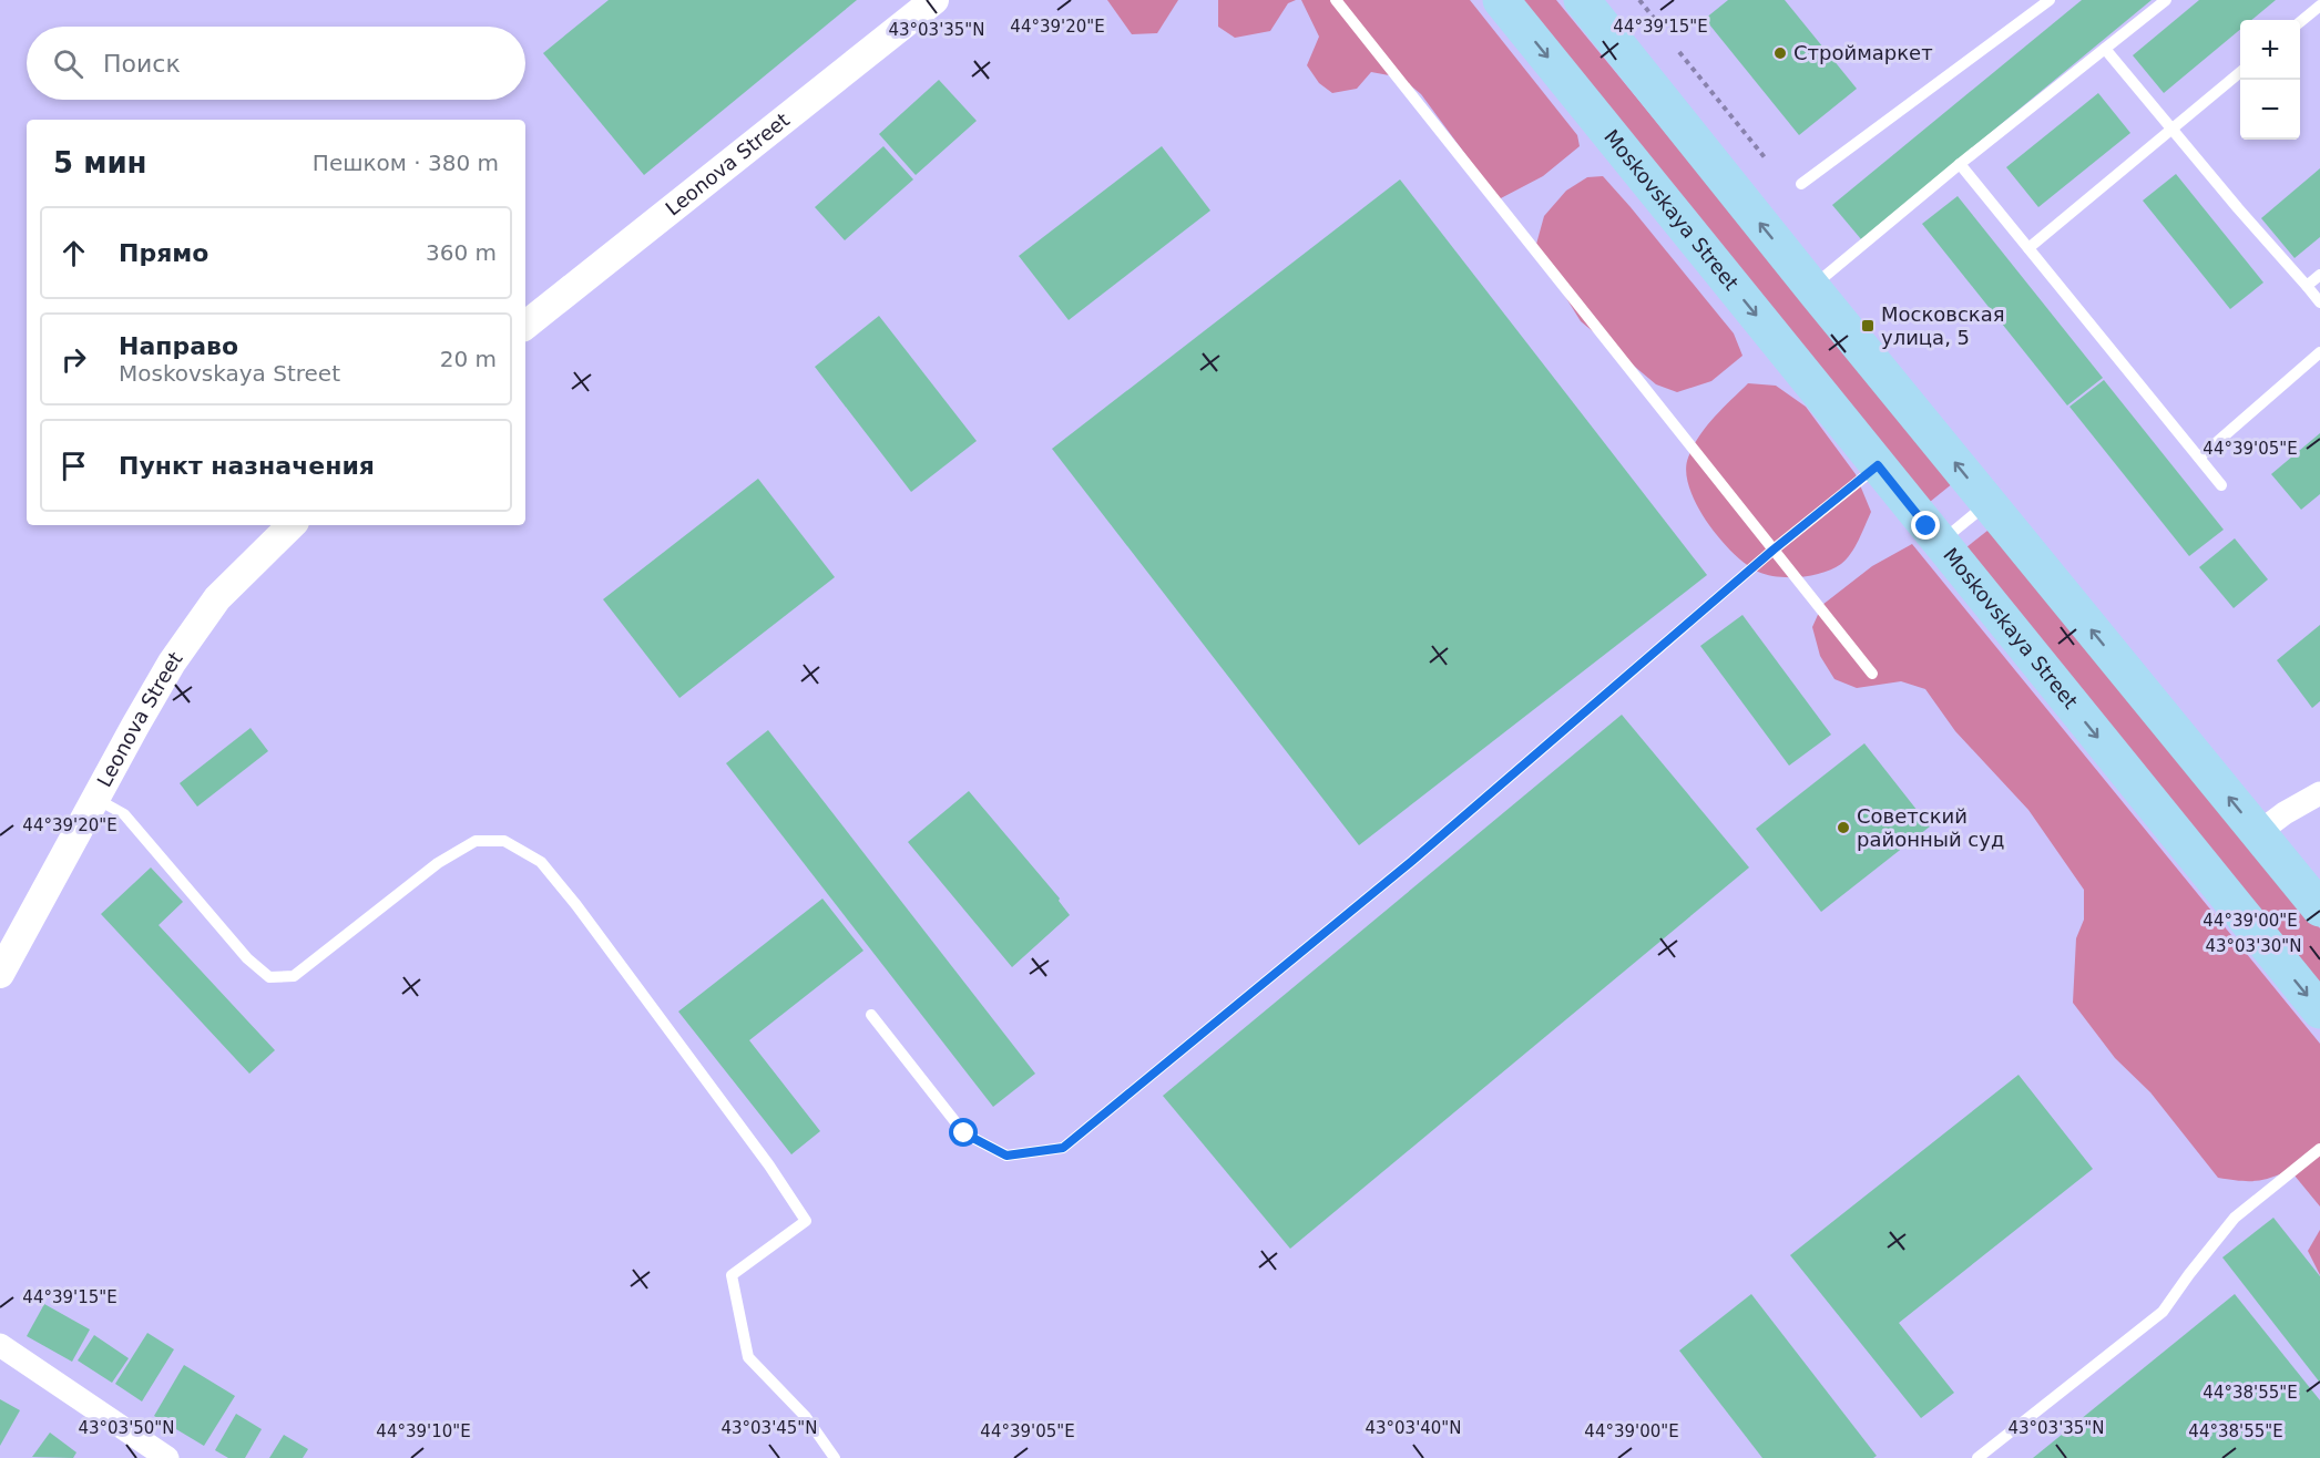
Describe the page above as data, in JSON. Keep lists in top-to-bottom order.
{
  "streets": {
    "main road": ["Moskovskaya Street"],
    "street": ["Leonova Street"]
  },
  "places": {
    "other": ["Строймаркет", "Советский районный суд"],
    "transit": ["Московская улица, 5"]
  },
  "page": {
    "map_buttons": ["+", "−"],
    "search": "Поиск",
    "heading": ["5 мин", "Пешком · 380 m"],
    "list": [
      ["Прямо", "360 m"],
      ["Направо", "Moskovskaya Street", "20 m"],
      "Пункт назначения"
    ]
  },
  "coordinates": [
    "44°39'15\"E",
    "44°39'20\"E",
    "43°03'35\"N",
    "44°39'05\"E",
    "44°39'00\"E",
    "43°03'30\"N",
    "44°38'55\"E",
    "43°03'50\"N",
    "43°03'45\"N",
    "43°03'40\"N",
    "44°39'10\"E"
  ]
}
